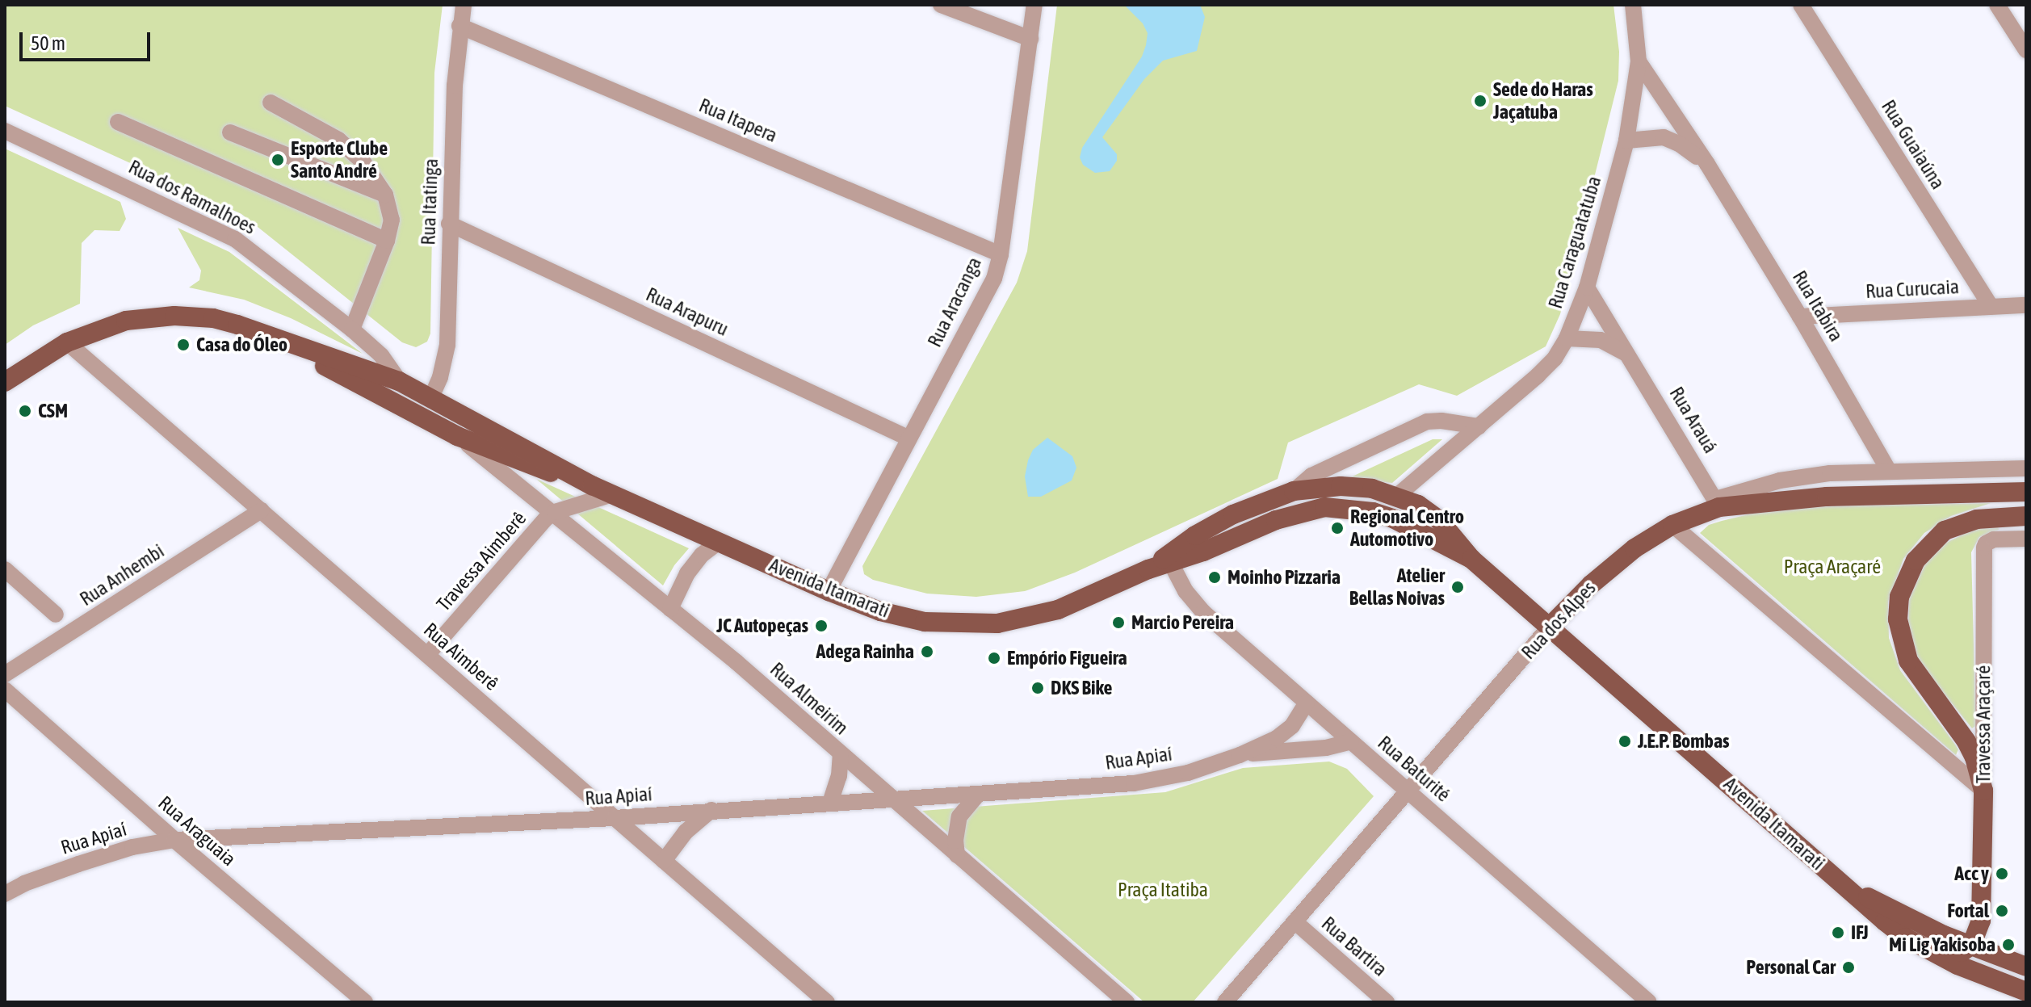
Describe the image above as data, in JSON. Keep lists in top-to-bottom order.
{
  "streets": {
    "main road": ["Avenida Itamarati", "Rua dos Alpes", "Travessa Araçaré"],
    "street": [
      "Rua Itapera",
      "Rua Guaiaúna",
      "Rua dos Ramalhoes",
      "Rua Itatinga",
      "Rua Caraguatatuba",
      "Rua Curucaia",
      "Rua Aracanga",
      "Rua Itabira",
      "Rua Arapuru",
      "Rua Arauá",
      "Travessa Aimberê",
      "Rua Anhembi",
      "Rua Aimberê",
      "Rua Almeirim",
      "Rua Apiaí",
      "Rua Baturité",
      "Rua Araguaia",
      "Rua Bartira"
    ]
  },
  "crossings": [
    ["Rua Itapera", "Rua Itatinga"],
    ["Rua Itapera", "Rua Aracanga"],
    ["Rua Guaiaúna", "Rua Curucaia"],
    ["Rua dos Ramalhoes", "Avenida Itamarati"],
    ["Rua Itatinga", "Rua Arapuru"],
    ["Rua Itatinga", "Avenida Itamarati"],
    ["Rua Caraguatatuba", "Rua Itabira"],
    ["Rua Caraguatatuba", "Rua Arauá"],
    ["Rua Caraguatatuba", "Avenida Itamarati"],
    ["Rua Curucaia", "Rua Itabira"],
    ["Rua Aracanga", "Rua Arapuru"],
    ["Rua Aracanga", "Avenida Itamarati"],
    ["Rua Itabira", "Rua dos Alpes"],
    ["Rua Arauá", "Rua dos Alpes"],
    ["Travessa Aimberê", "Avenida Itamarati"],
    ["Travessa Aimberê", "Rua Aimberê"],
    ["Travessa Aimberê", "Rua Almeirim"],
    ["Rua Anhembi", "Rua Aimberê"],
    ["Avenida Itamarati", "Rua dos Alpes"],
    ["Avenida Itamarati", "Rua Aimberê"],
    ["Avenida Itamarati", "Rua Almeirim"],
    ["Avenida Itamarati", "Travessa Araçaré"],
    ["Avenida Itamarati", "Rua Baturité"],
    ["Rua dos Alpes", "Rua Baturité"],
    ["Rua dos Alpes", "Rua Bartira"],
    ["Rua Aimberê", "Rua Apiaí"],
    ["Rua Almeirim", "Rua Apiaí"],
    ["Rua Apiaí", "Rua Baturité"],
    ["Rua Apiaí", "Rua Araguaia"]
  ],
  "parks": ["Praça Araçaré", "Praça Itatiba"],
  "places": [
    "Sede do Haras Jaçatuba",
    "Esporte Clube Santo André",
    "Casa do Óleo",
    "CSM",
    "Regional Centro Automotivo",
    "Moinho Pizzaria",
    "Atelier Bellas Noivas",
    "Marcio Pereira",
    "JC Autopeças",
    "Adega Rainha",
    "Empório Figueira",
    "DKS Bike",
    "J.E.P. Bombas",
    "Acc y",
    "Fortal",
    "IFJ",
    "Mi Lig Yakisoba",
    "Personal Car"
  ],
  "scale_bar": "50 m"
}
